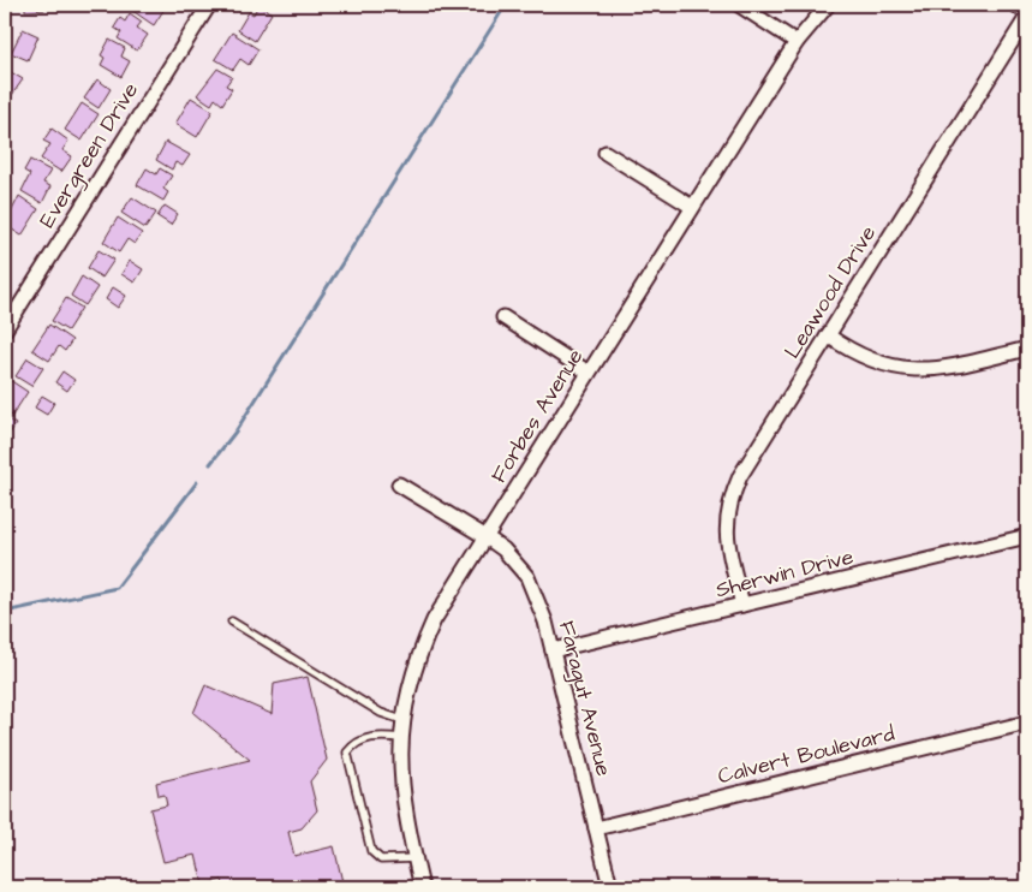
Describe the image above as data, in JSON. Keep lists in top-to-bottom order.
{
  "streets": {
    "street": [
      "Evergreen Drive",
      "Leawood Drive",
      "Forbes Avenue",
      "Sherwin Drive",
      "Faragut Avenue",
      "Calvert Boulevard"
    ]
  },
  "crossings": [
    ["Leawood Drive", "Sherwin Drive"],
    ["Forbes Avenue", "Faragut Avenue"],
    ["Sherwin Drive", "Faragut Avenue"],
    ["Faragut Avenue", "Calvert Boulevard"]
  ]
}
